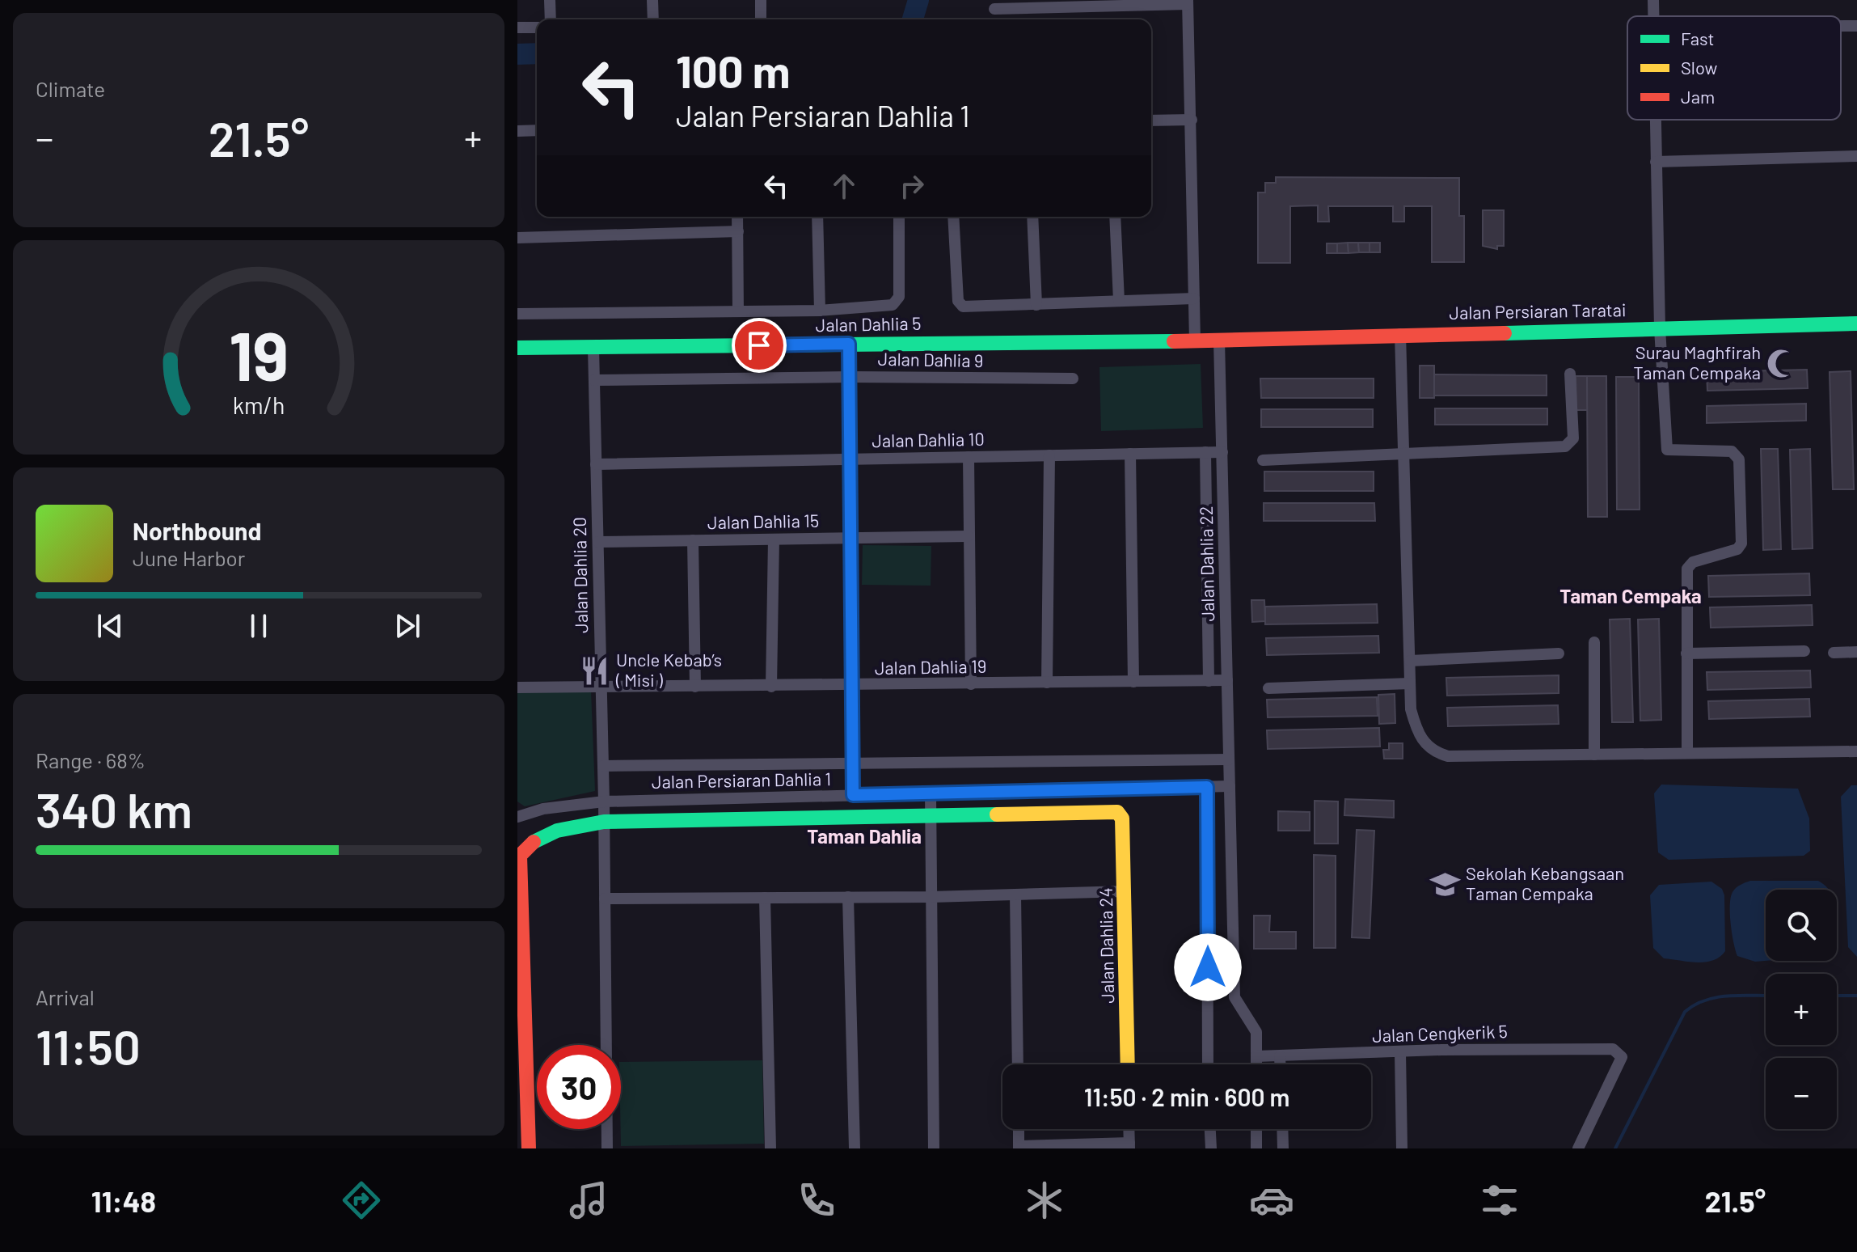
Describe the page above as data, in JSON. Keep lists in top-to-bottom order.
{
  "streets": {
    "street": [
      "Jalan Persiaran Taratai",
      "Jalan Dahlia 5",
      "Jalan Dahlia 9",
      "Jalan Dahlia 10",
      "Jalan Dahlia 15",
      "Jalan Dahlia 22",
      "Jalan Dahlia 20",
      "Jalan Dahlia 19",
      "Jalan Persiaran Dahlia 1",
      "Jalan Dahlia 24",
      "Jalan Cengkerik 5"
    ]
  },
  "crossings": [
    ["Jalan Persiaran Taratai", "Jalan Dahlia 5"],
    ["Jalan Persiaran Taratai", "Jalan Dahlia 22"],
    ["Jalan Dahlia 5", "Jalan Dahlia 22"],
    ["Jalan Dahlia 5", "Jalan Dahlia 20"],
    ["Jalan Dahlia 9", "Jalan Dahlia 20"],
    ["Jalan Dahlia 10", "Jalan Dahlia 22"],
    ["Jalan Dahlia 10", "Jalan Dahlia 20"],
    ["Jalan Dahlia 15", "Jalan Dahlia 20"],
    ["Jalan Dahlia 22", "Jalan Dahlia 19"],
    ["Jalan Dahlia 22", "Jalan Persiaran Dahlia 1"],
    ["Jalan Dahlia 22", "Jalan Cengkerik 5"],
    ["Jalan Dahlia 20", "Jalan Dahlia 19"],
    ["Jalan Dahlia 20", "Jalan Persiaran Dahlia 1"]
  ],
  "districts": ["Taman Cempaka", "Taman Dahlia"],
  "places": {
    "mosque": ["Surau Maghfirah Taman Cempaka"],
    "restaurant": ["Uncle Kebab’s ( Misi )"],
    "school or university": ["Sekolah Kebangsaan Taman Cempaka"]
  },
  "legend": ["Fast", "Slow", "Jam"],
  "page": {
    "tile": [
      "Climate",
      ["Range · 68%", "340 km"],
      ["Arrival", "11:50"]
    ],
    "turn": ["100 m", "Jalan Persiaran Dahlia 1"],
    "heat": ["−", "21.5°", "+"],
    "song": ["Northbound", "June Harbor"],
    "map_buttons": ["+", "−"],
    "limit": "30",
    "trip": "11:50 · 2 min · 600 m",
    "tabs": ["11:48", "21.5°"],
    "gauge": ["19", "km/h"]
  }
}
